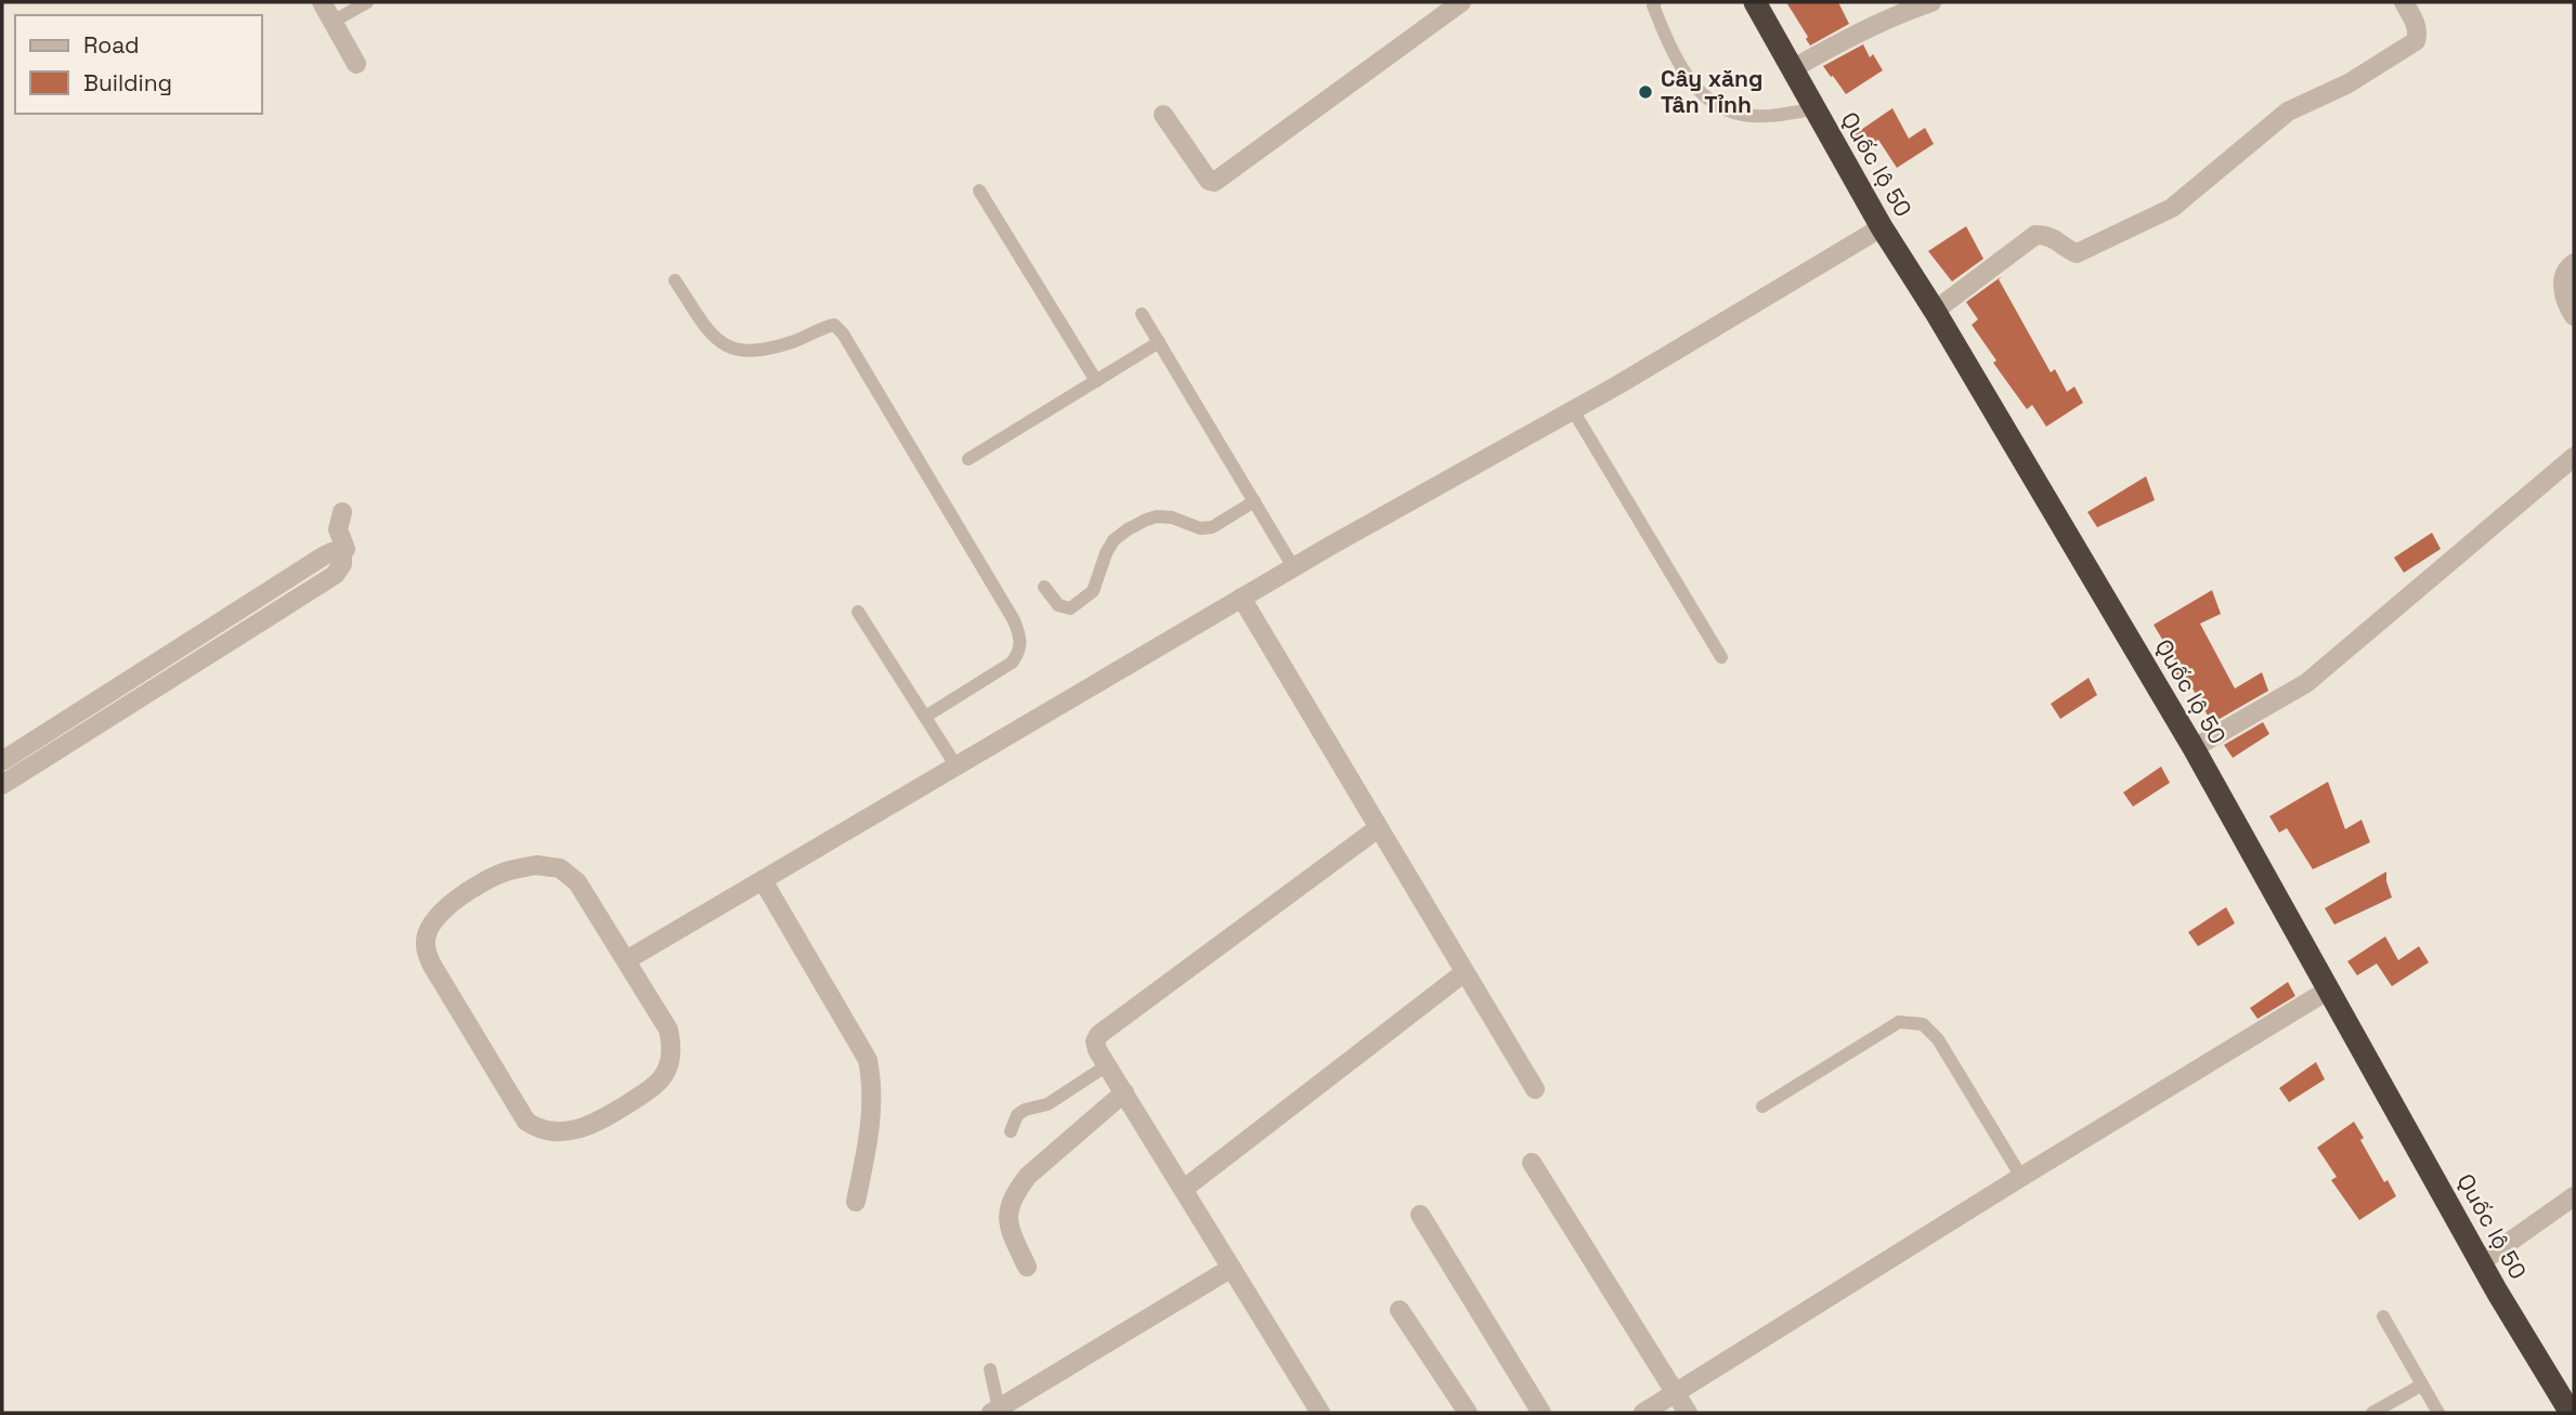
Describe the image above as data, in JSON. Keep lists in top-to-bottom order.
{
  "streets": {
    "highway": ["Quốc lộ 50"]
  },
  "places": ["Cây xăng Tân Tỉnh"],
  "legend": ["Road", "Building"]
}
